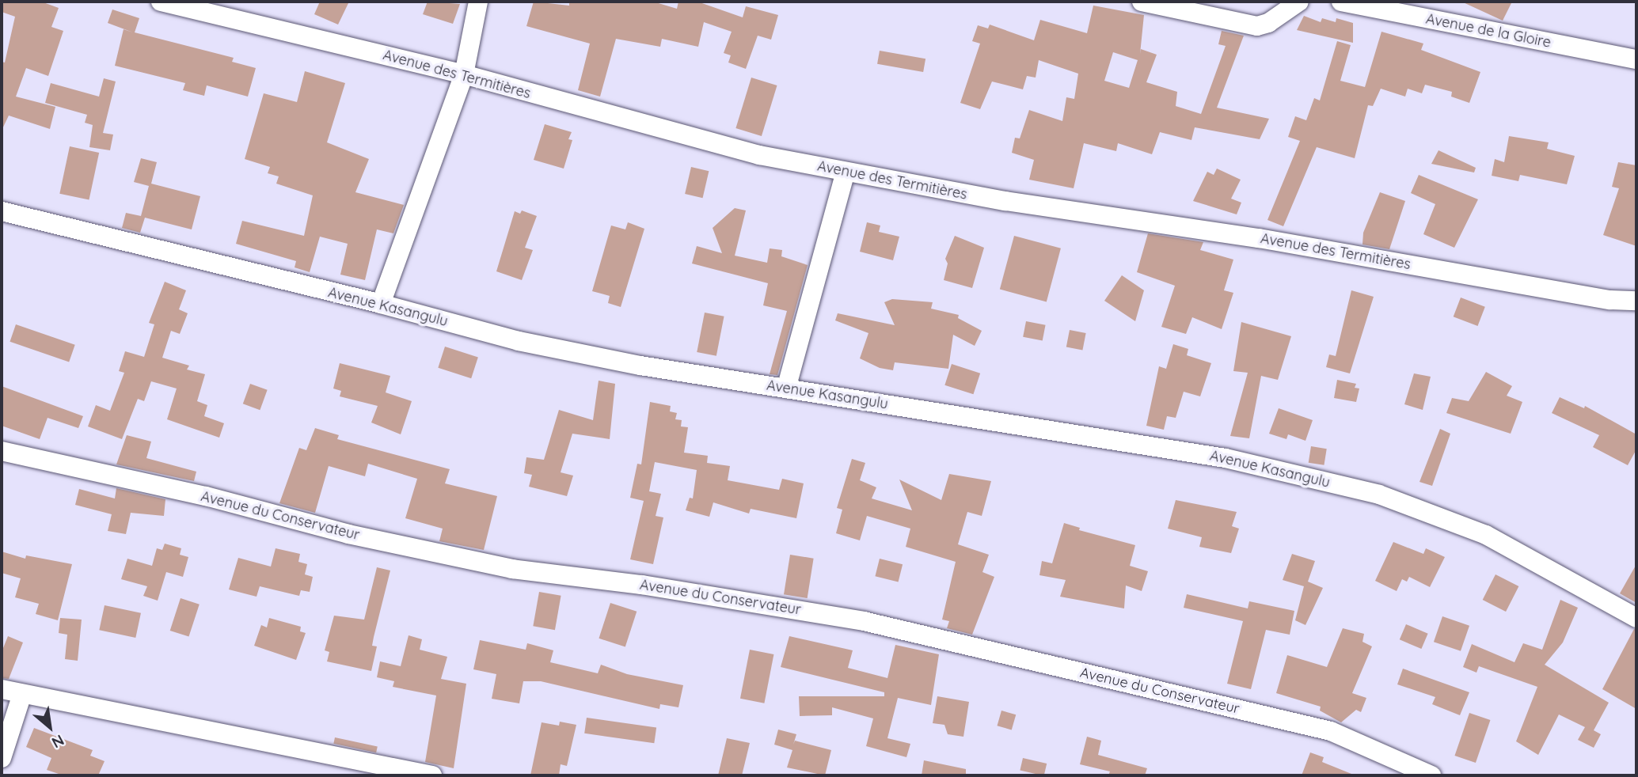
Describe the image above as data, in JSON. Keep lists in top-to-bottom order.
{
  "streets": {
    "street": [
      "Avenue de la Gloire",
      "Avenue des Termitières",
      "Avenue Kasangulu",
      "Avenue du Conservateur"
    ]
  },
  "north": "bottom right"
}
